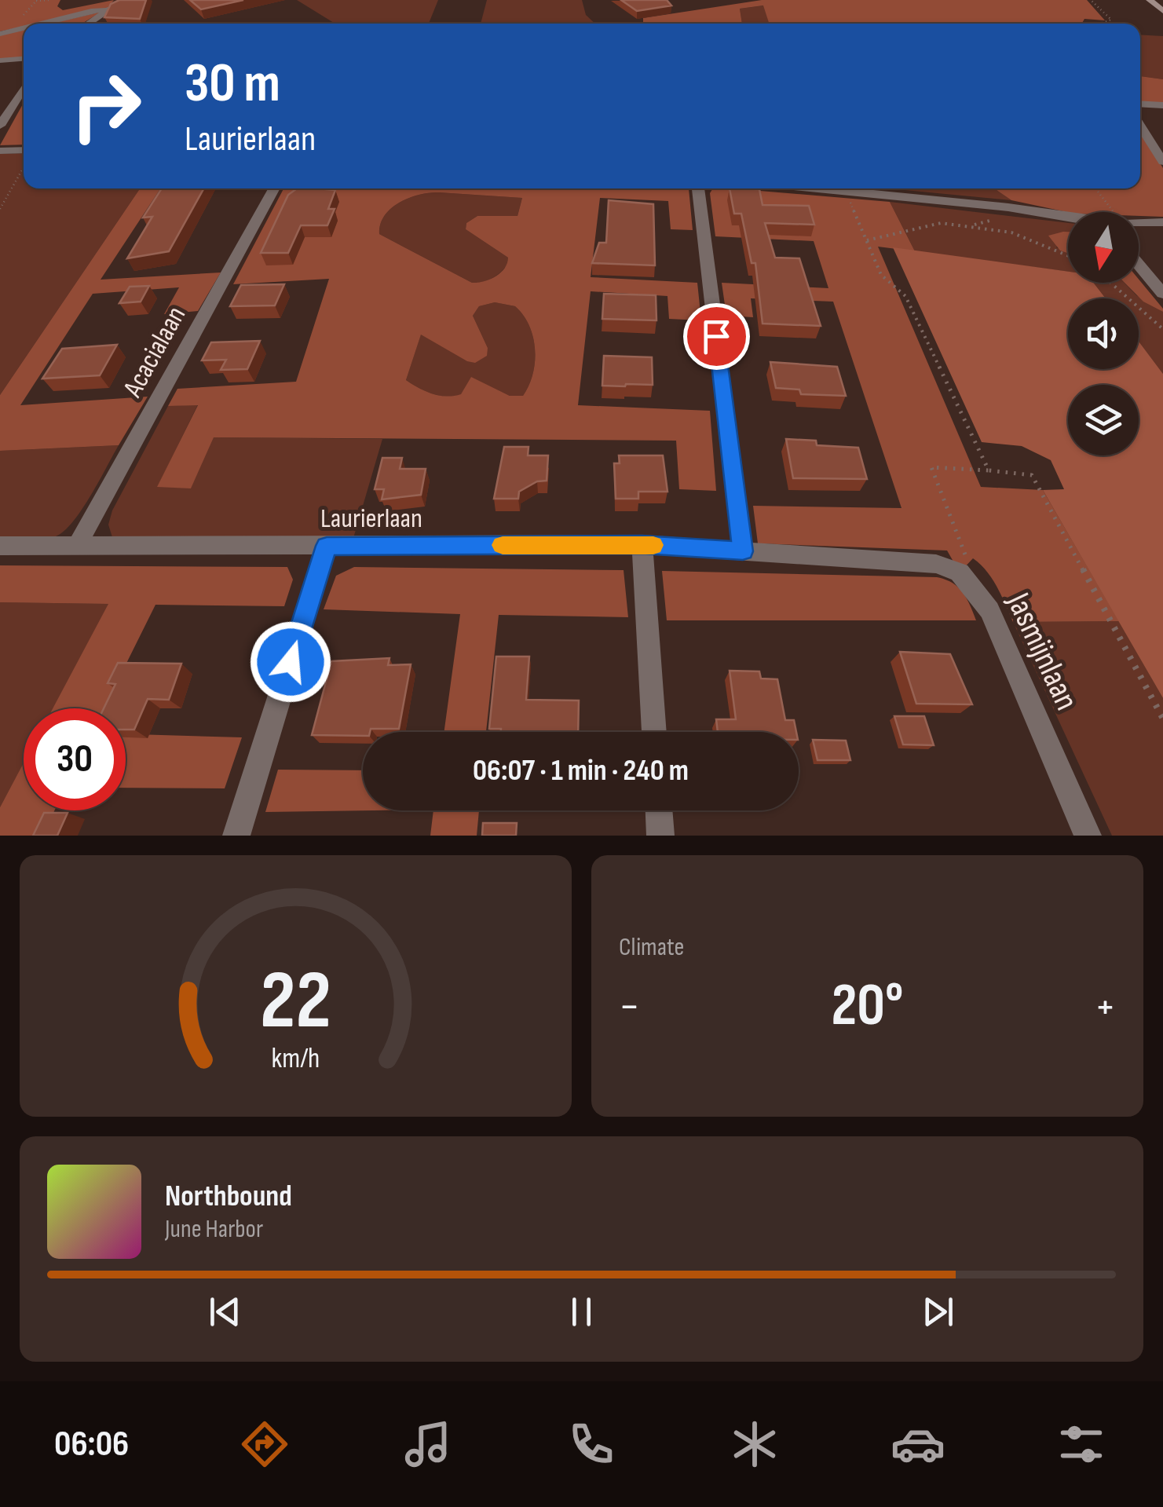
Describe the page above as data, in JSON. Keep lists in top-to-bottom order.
{
  "streets": {
    "street": ["Acacialaan", "Laurierlaan", "Jasmijnlaan"]
  },
  "crossings": [
    ["Acacialaan", "Laurierlaan"]
  ],
  "north": "bottom",
  "page": {
    "turn": ["30 m", "Laurierlaan"],
    "limit": "30",
    "trip": "06:07 · 1 min · 240 m",
    "tile": "Climate",
    "heat": ["−", "20°", "+"],
    "song": ["Northbound", "June Harbor"],
    "tabs": "06:06",
    "gauge": ["22", "km/h"]
  }
}
